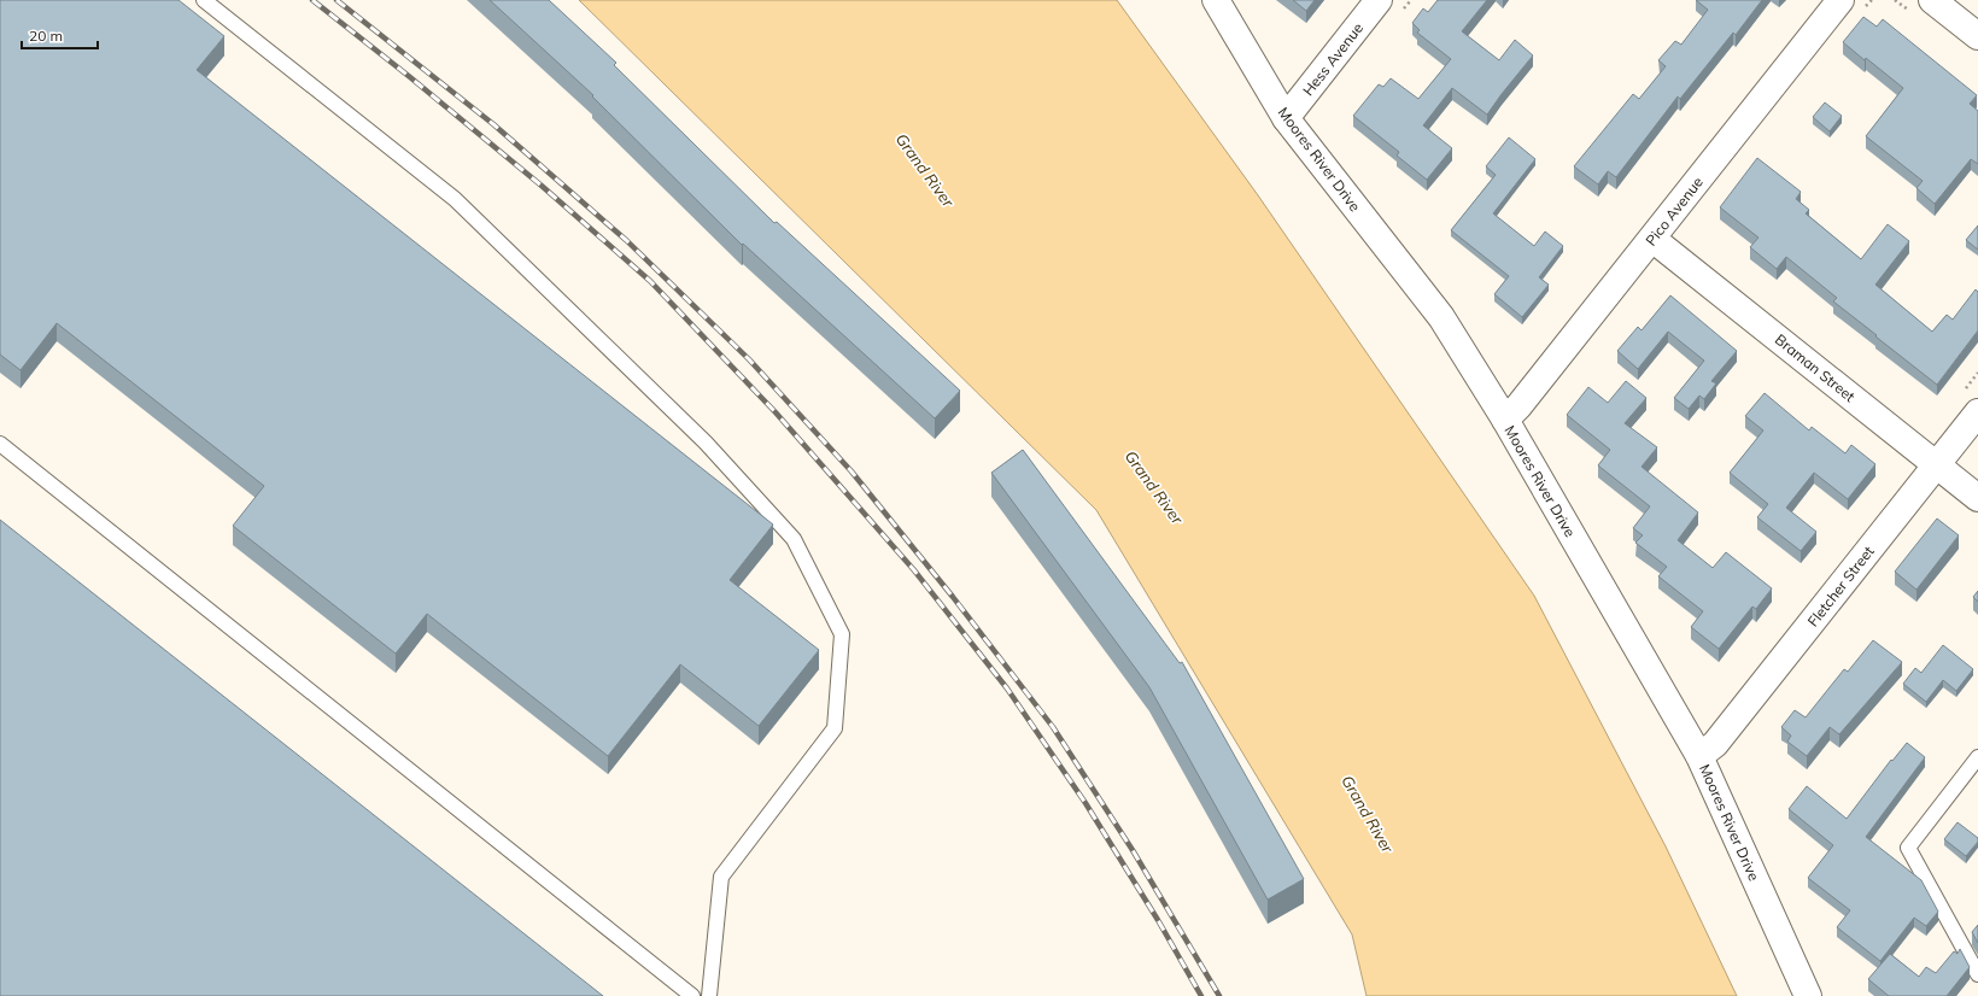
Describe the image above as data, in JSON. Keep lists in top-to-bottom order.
{
  "streets": {
    "street": [
      "Hess Avenue",
      "Moores River Drive",
      "Pico Avenue",
      "Braman Street",
      "Fletcher Street"
    ]
  },
  "crossings": [
    ["Hess Avenue", "Moores River Drive"],
    ["Moores River Drive", "Pico Avenue"],
    ["Moores River Drive", "Fletcher Street"],
    ["Pico Avenue", "Braman Street"],
    ["Braman Street", "Fletcher Street"]
  ],
  "water": ["Grand River"],
  "scale_bar": "20 m"
}
